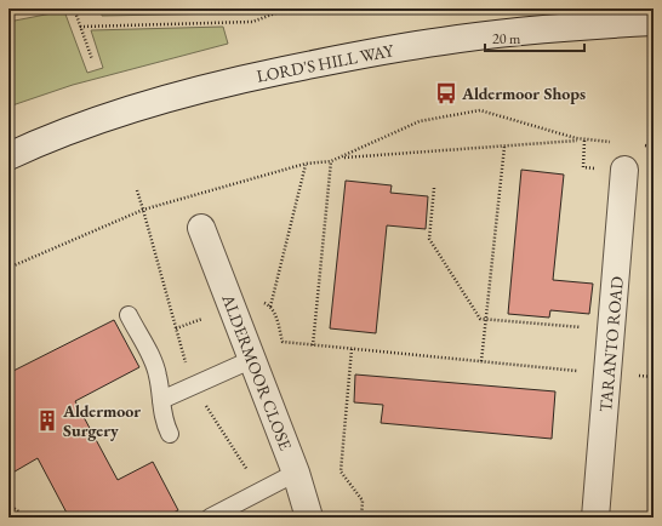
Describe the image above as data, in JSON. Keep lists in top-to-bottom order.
{
  "streets": {
    "street": ["LORD'S HILL WAY", "TARANTO ROAD", "ALDERMOOR CLOSE"]
  },
  "places": {
    "bus stop": ["Aldermoor Shops"],
    "building": ["Aldermoor Surgery"]
  },
  "scale_bar": "20 m"
}
